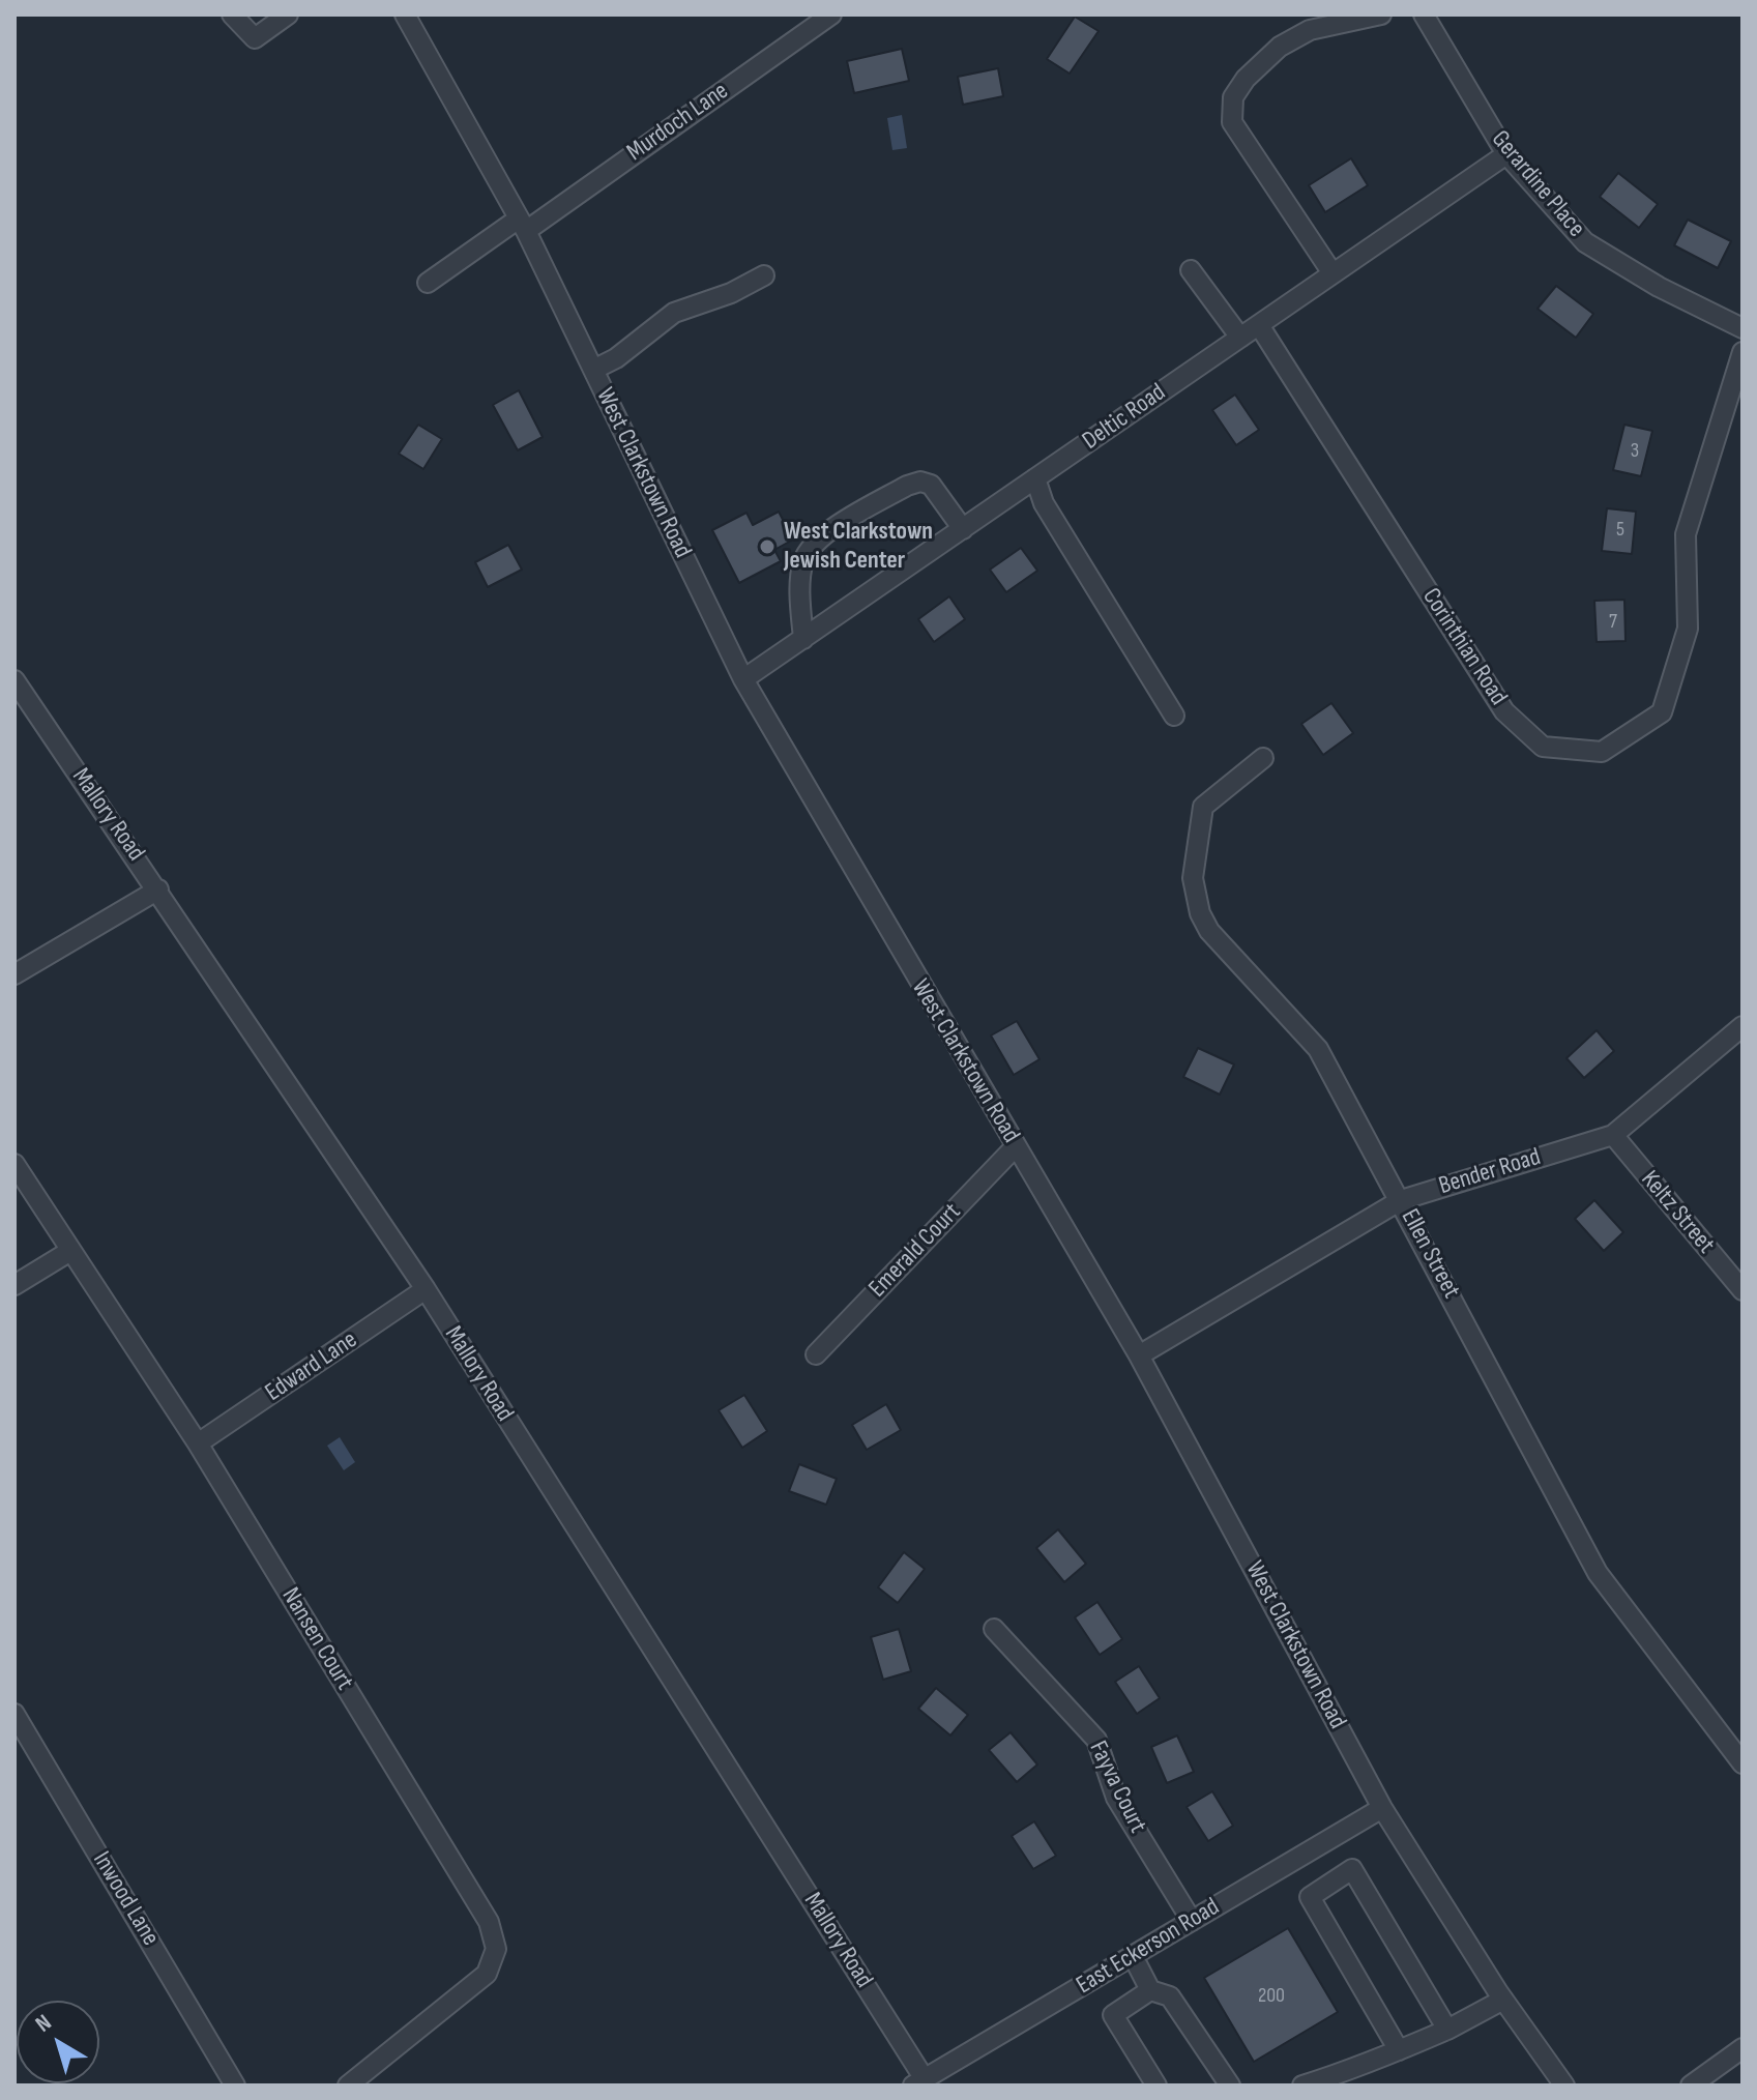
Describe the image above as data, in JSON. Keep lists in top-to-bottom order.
{
  "streets": {
    "street": [
      "Murdoch Lane",
      "Gerardine Place",
      "Deltic Road",
      "West Clarkstown Road",
      "Corinthian Road",
      "Mallory Road",
      "Bender Road",
      "Keltz Street",
      "Emerald Court",
      "Ellen Street",
      "Edward Lane",
      "Nansen Court",
      "Fayva Court",
      "Inwood Lane",
      "East Eckerson Road"
    ]
  },
  "crossings": [
    ["Murdoch Lane", "West Clarkstown Road"],
    ["Gerardine Place", "Deltic Road"],
    ["Deltic Road", "West Clarkstown Road"],
    ["Deltic Road", "Corinthian Road"],
    ["West Clarkstown Road", "Bender Road"],
    ["West Clarkstown Road", "Emerald Court"],
    ["West Clarkstown Road", "East Eckerson Road"],
    ["Mallory Road", "Edward Lane"],
    ["Mallory Road", "East Eckerson Road"],
    ["Bender Road", "Keltz Street"],
    ["Bender Road", "Ellen Street"],
    ["Edward Lane", "Nansen Court"],
    ["Fayva Court", "East Eckerson Road"]
  ],
  "places": ["West Clarkstown Jewish Center"],
  "house_numbers": [
    "3",
    "5",
    "7",
    "200"
  ],
  "north": "top left"
}
